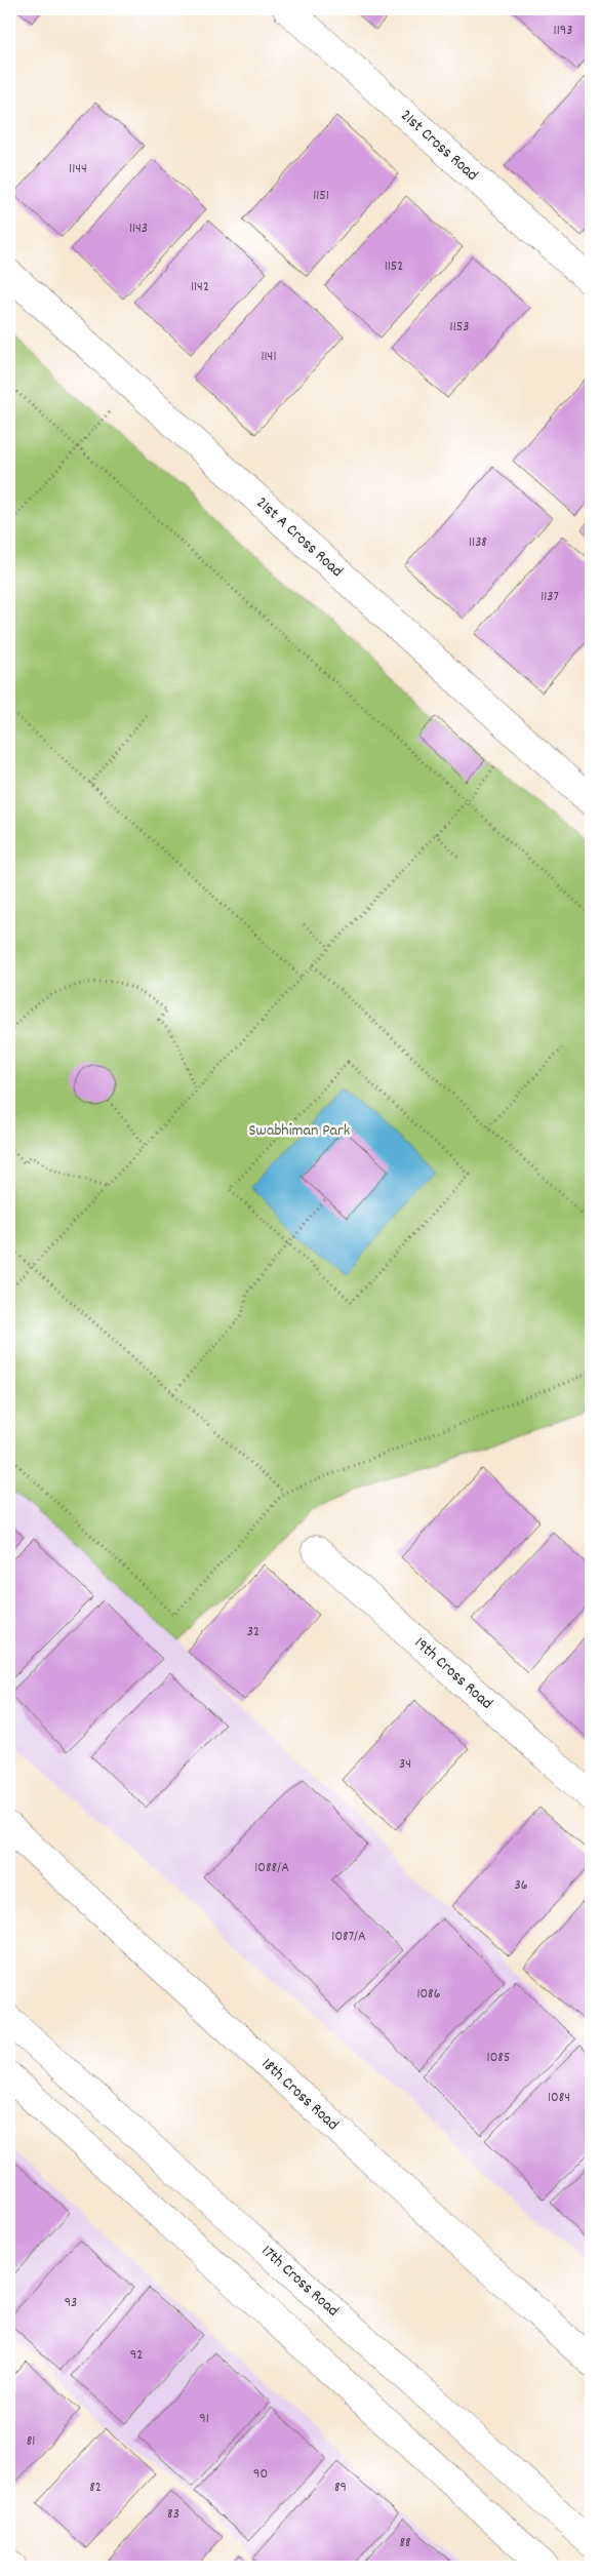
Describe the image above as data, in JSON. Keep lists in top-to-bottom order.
{
  "streets": {
    "street": [
      "21st Cross Road",
      "21st A Cross Road",
      "19th Cross Road",
      "18th Cross Road",
      "17th Cross Road"
    ]
  },
  "parks": ["Swabhiman Park"],
  "house_numbers": [
    "1193",
    "1144",
    "1151",
    "1143",
    "1152",
    "1142",
    "1153",
    "1141",
    "1138",
    "1137",
    "32",
    "34",
    "1088/A",
    "36",
    "1087/A",
    "1086",
    "1085",
    "1084",
    "93",
    "92",
    "91",
    "81",
    "90",
    "82",
    "89",
    "83",
    "88"
  ]
}
